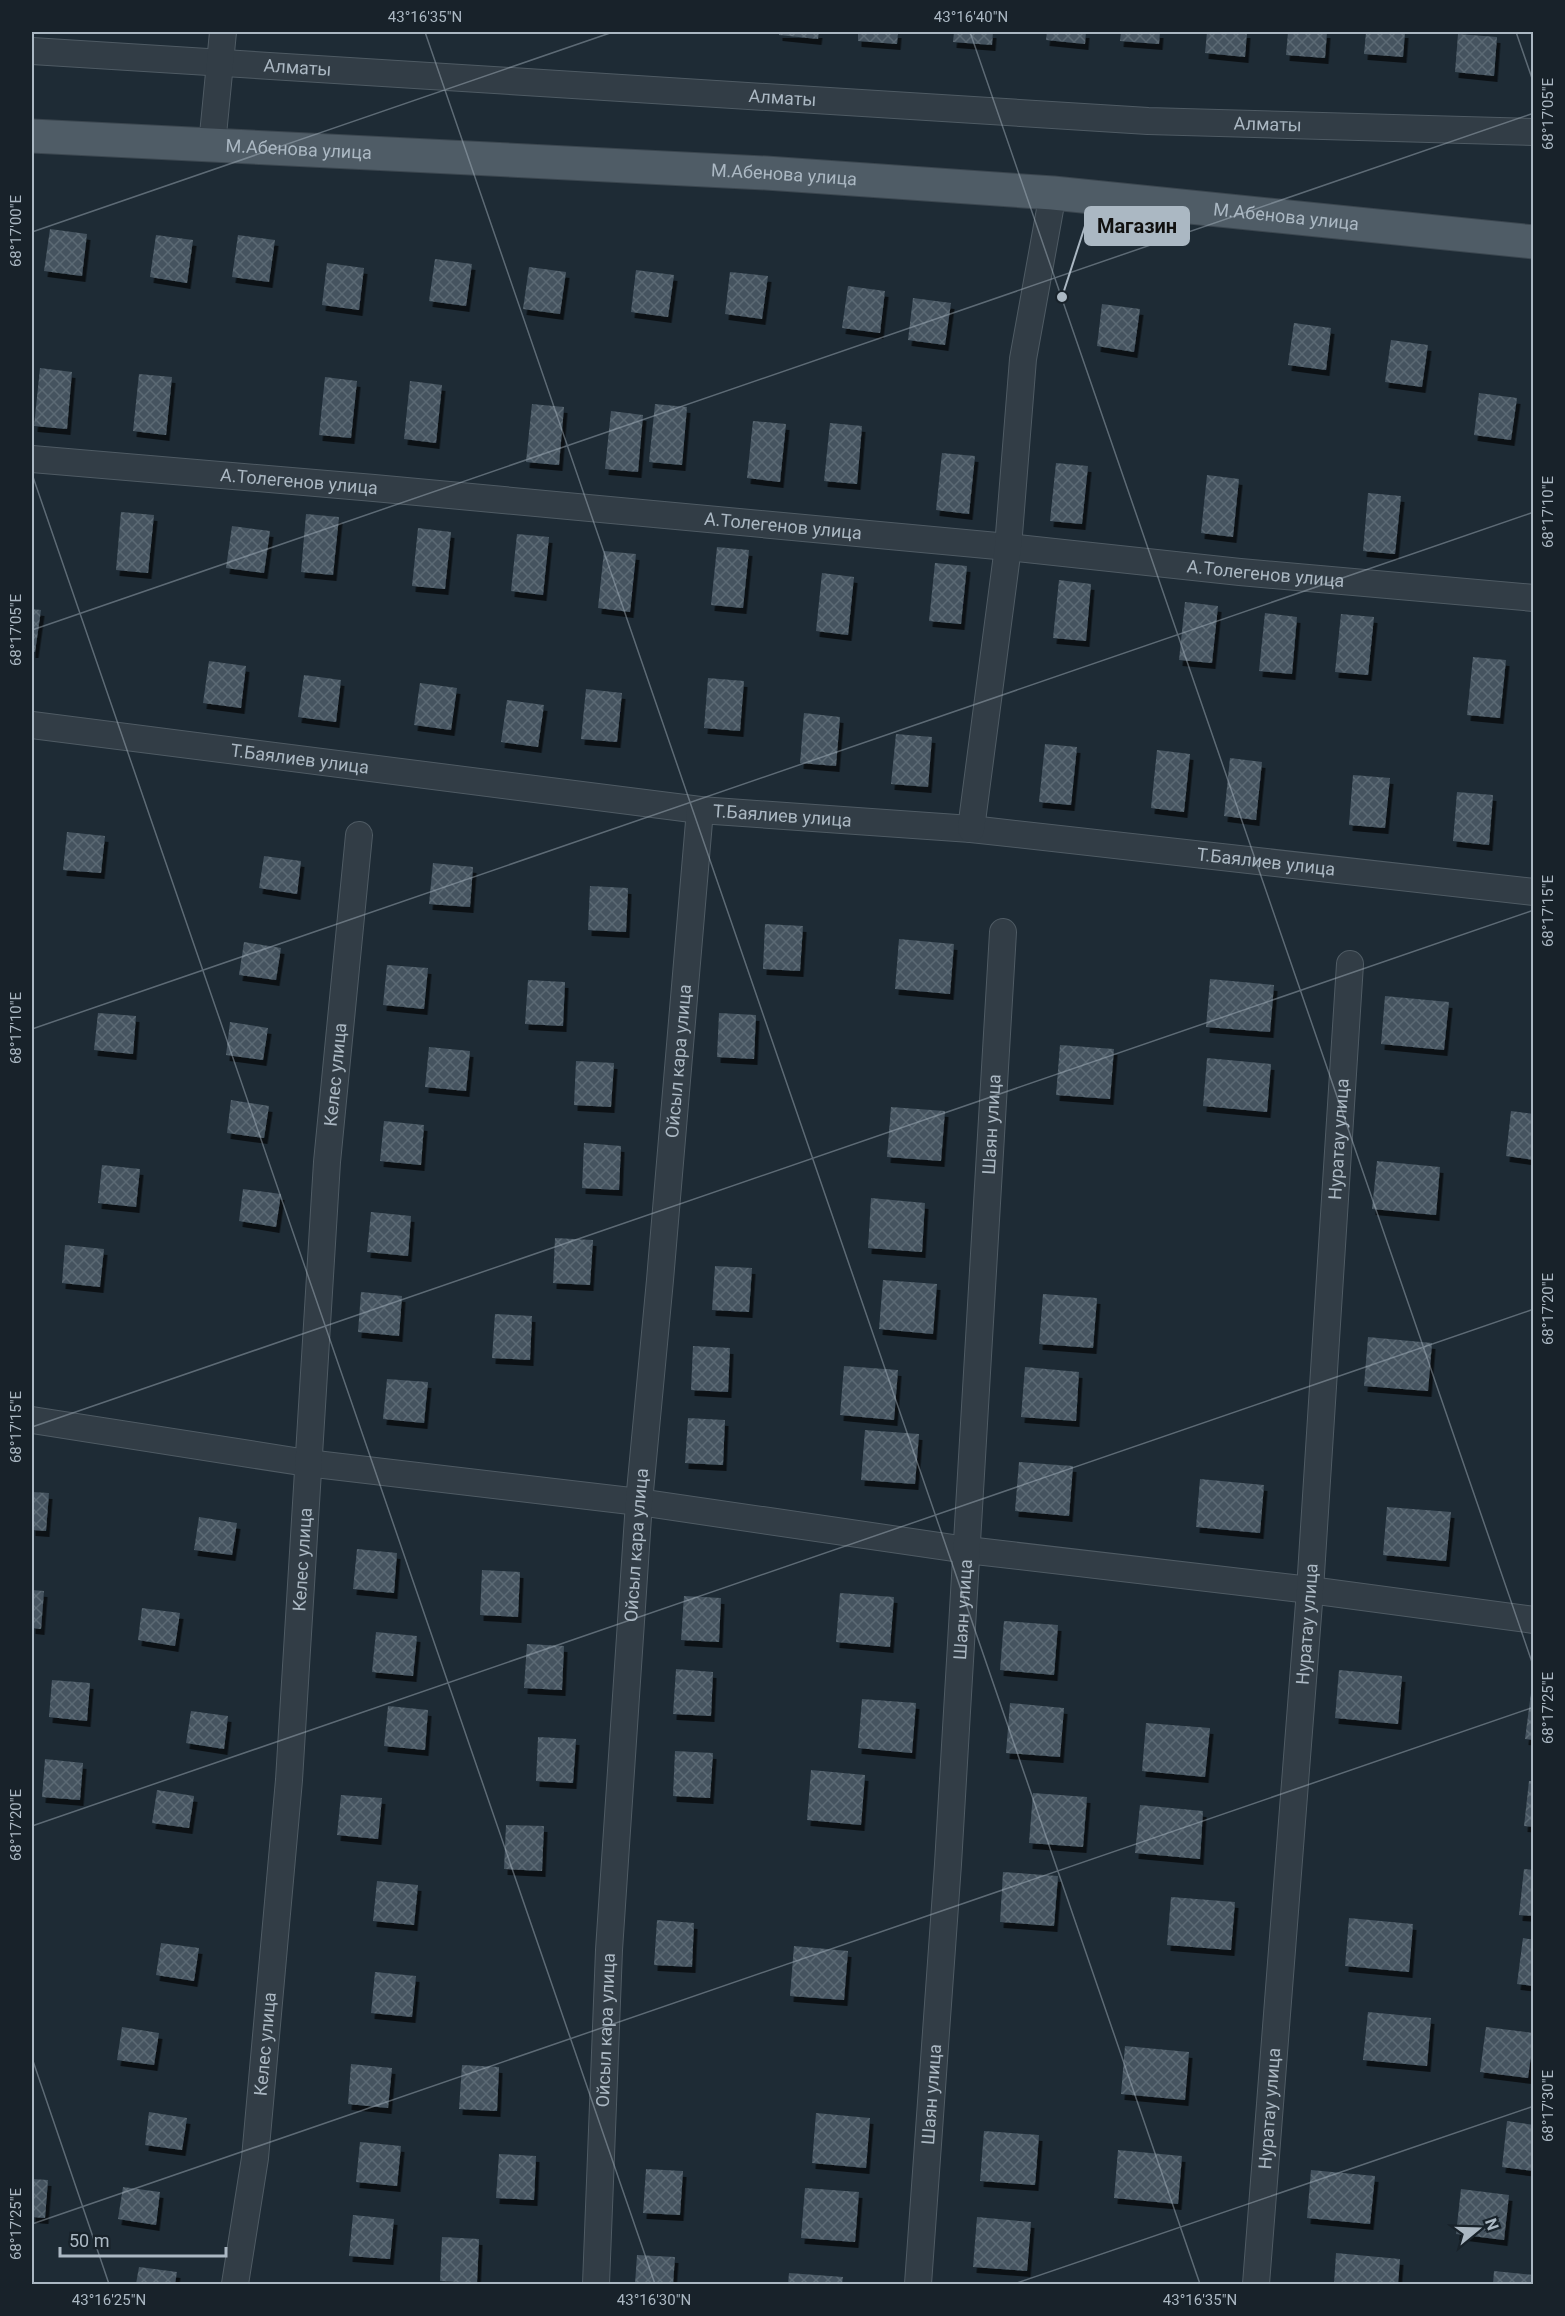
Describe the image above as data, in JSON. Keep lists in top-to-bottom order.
{
  "streets": {
    "main road": ["М.Абенова улица"],
    "street": [
      "Алматы",
      "А.Толегенов улица",
      "Т.Баялиев улица",
      "Ойсыл кара улица",
      "Келес улица",
      "Шаян улица",
      "Нуратау улица"
    ]
  },
  "crossings": [
    ["Т.Баялиев улица", "Ойсыл кара улица"]
  ],
  "places": ["Магазин"],
  "scale_bar": "50 m",
  "north": "right",
  "coordinates": [
    "43°16'35\"N",
    "43°16'40\"N",
    "68°17'05\"E",
    "68°17'00\"E",
    "68°17'10\"E",
    "68°17'15\"E",
    "68°17'20\"E",
    "68°17'25\"E",
    "68°17'30\"E",
    "43°16'25\"N",
    "43°16'30\"N"
  ]
}
